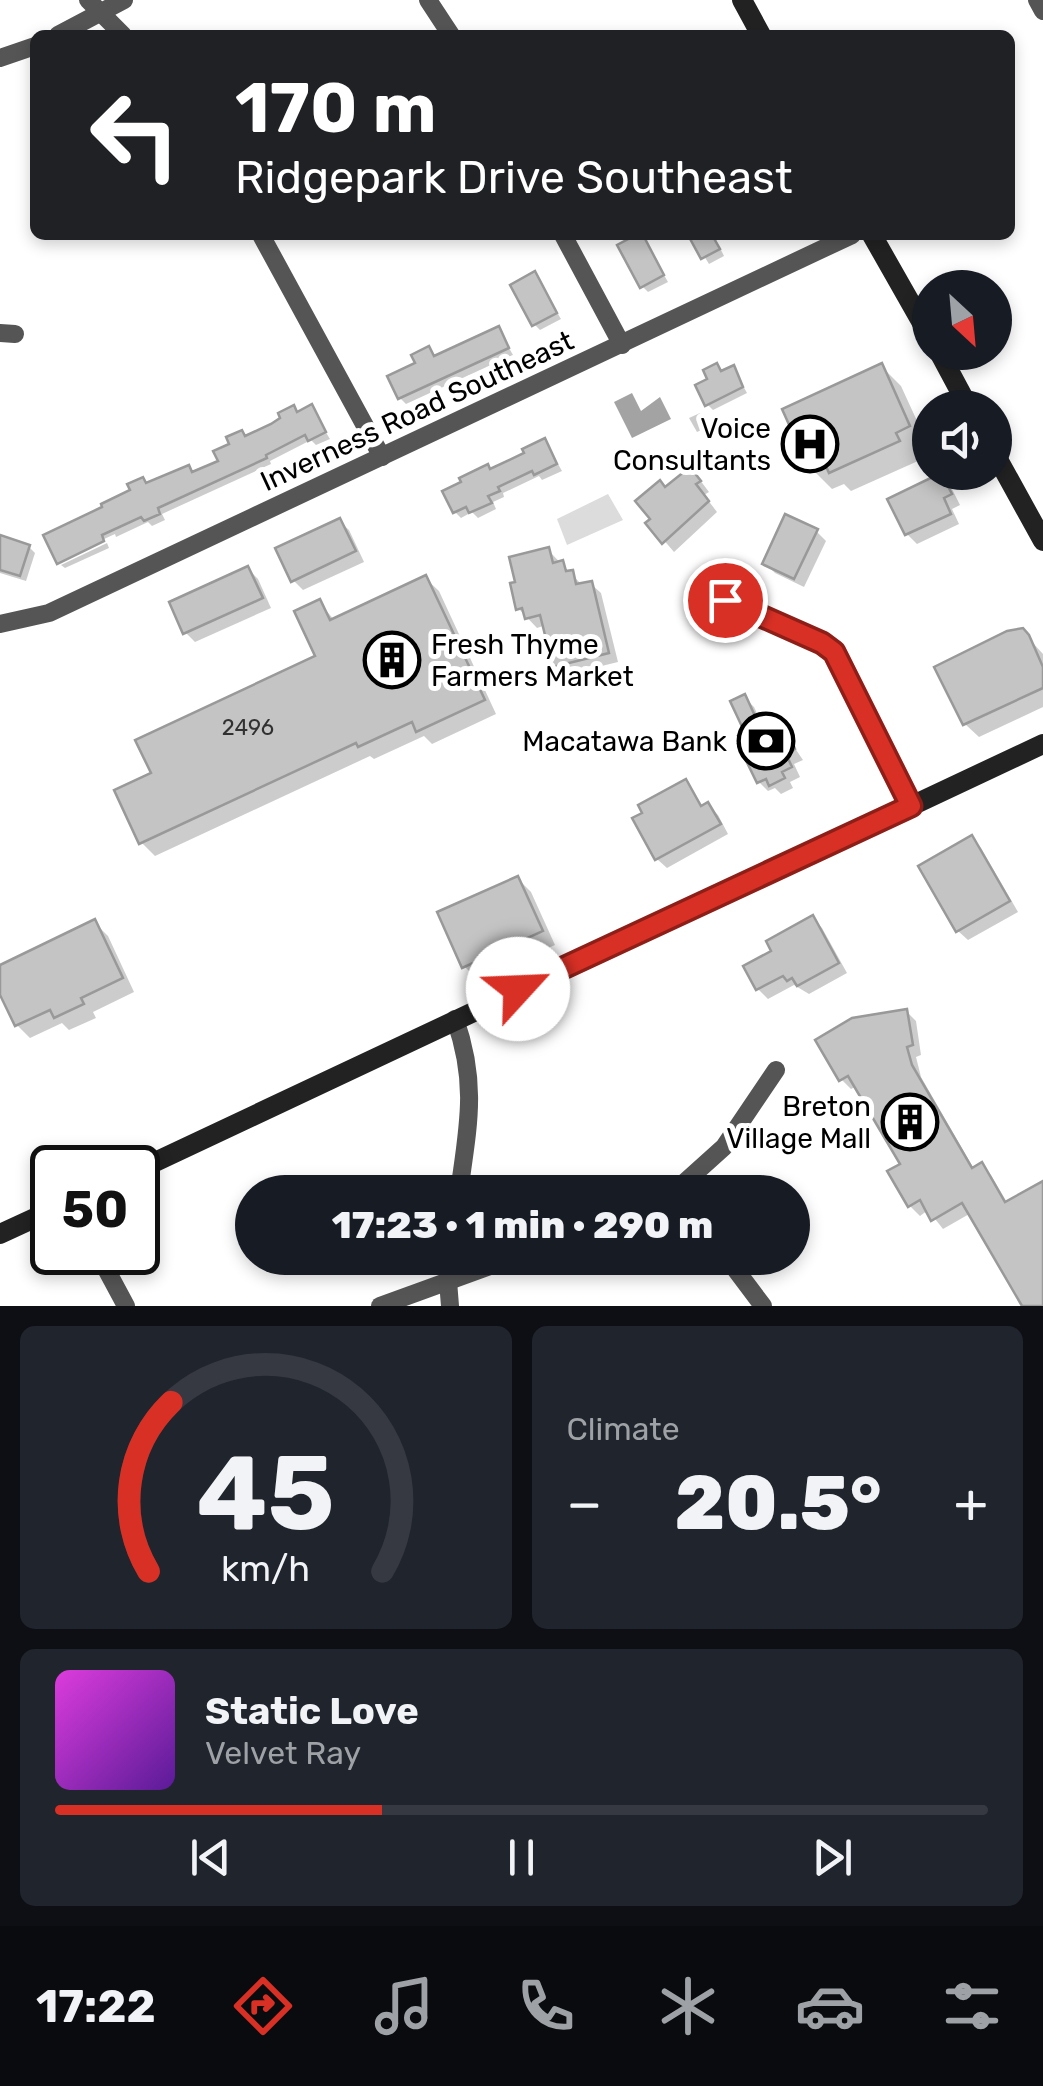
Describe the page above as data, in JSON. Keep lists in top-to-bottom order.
{
  "streets": {
    "street": ["Inverness Road Southeast"]
  },
  "places": {
    "hospital": ["Voice Consultants"],
    "building": ["Fresh Thyme Farmers Market", "Breton Village Mall"],
    "bank": ["Macatawa Bank"]
  },
  "house_numbers": ["2496"],
  "north": "bottom right",
  "page": {
    "turn": ["170 m", "Ridgepark Drive Southeast"],
    "limit": "50",
    "trip": "17:23 · 1 min · 290 m",
    "tile": "Climate",
    "heat": ["−", "20.5°", "+"],
    "song": ["Static Love", "Velvet Ray"],
    "tabs": "17:22",
    "gauge": ["45", "km/h"]
  }
}
